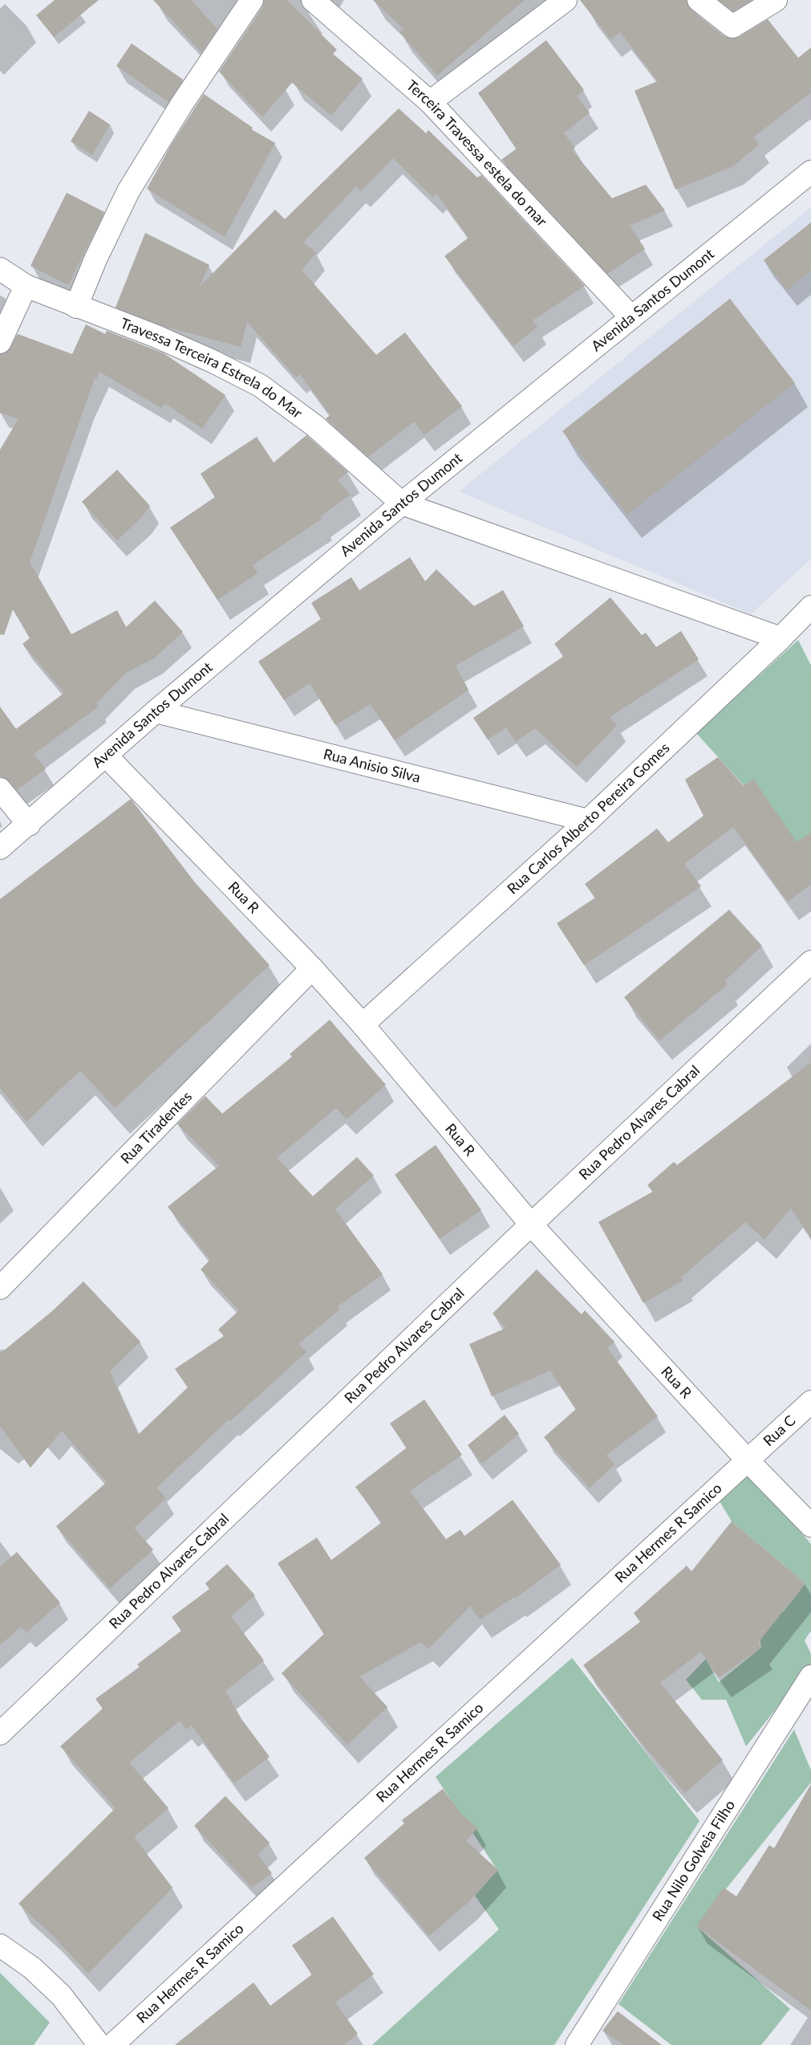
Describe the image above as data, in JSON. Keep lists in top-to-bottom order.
{
  "streets": {
    "street": [
      "Terceira Travessa estela do mar",
      "Avenida Santos Dumont",
      "Travessa Terceira Estrela do Mar",
      "Rua Anisio Silva",
      "Rua Carlos Alberto Pereira Gomes",
      "Rua R",
      "Rua Pedro Alvares Cabral",
      "Rua Tiradentes",
      "Rua C",
      "Rua Hermes R Samico",
      "Rua Nilo Golveia Filho"
    ]
  },
  "crossings": [
    ["Terceira Travessa estela do mar", "Avenida Santos Dumont"],
    ["Avenida Santos Dumont", "Travessa Terceira Estrela do Mar"],
    ["Avenida Santos Dumont", "Rua Anisio Silva"],
    ["Avenida Santos Dumont", "Rua R"],
    ["Rua Anisio Silva", "Rua Carlos Alberto Pereira Gomes"],
    ["Rua Carlos Alberto Pereira Gomes", "Rua R"],
    ["Rua R", "Rua Pedro Alvares Cabral"],
    ["Rua R", "Rua Tiradentes"],
    ["Rua R", "Rua C"],
    ["Rua R", "Rua Hermes R Samico"],
    ["Rua C", "Rua Hermes R Samico"]
  ]
}
